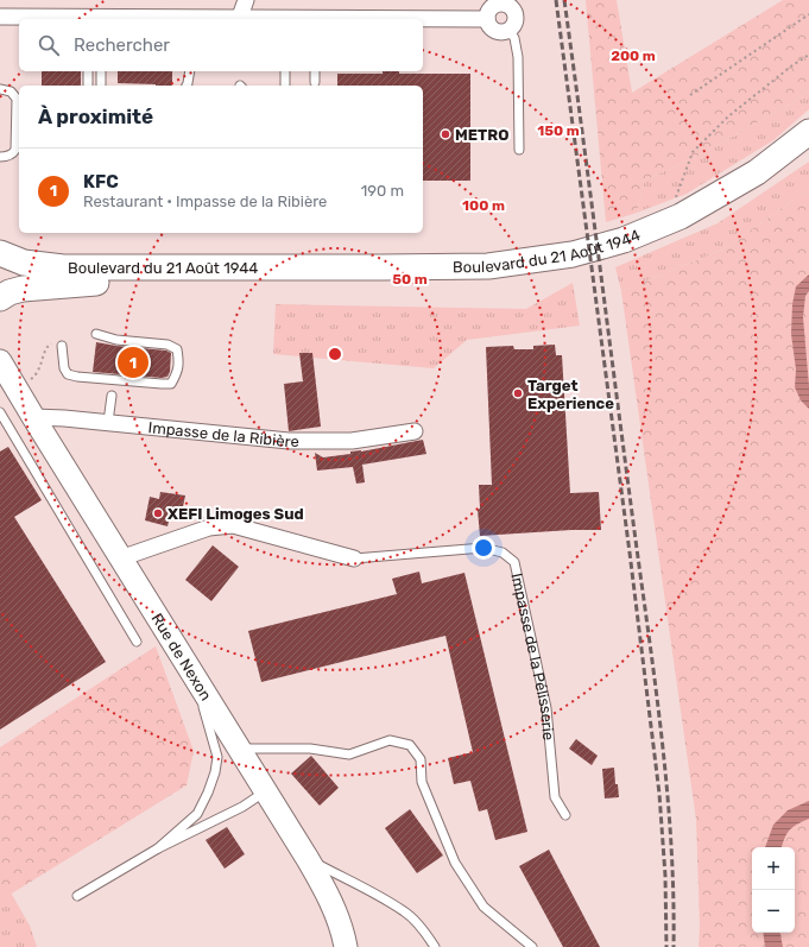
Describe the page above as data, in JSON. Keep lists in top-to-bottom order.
{
  "streets": {
    "main road": ["Boulevard du 21 Août 1944", "Rue de Nexon"],
    "street": ["Impasse de la Ribière", "Impasse de la Pélisserie"]
  },
  "crossings": [
    ["Impasse de la Ribière", "Rue de Nexon"],
    ["Rue de Nexon", "Impasse de la Pélisserie"]
  ],
  "places": ["METRO", "Target Experience", "XEFI Limoges Sud"],
  "page": {
    "search": "Rechercher",
    "heading": "À proximité",
    "list": [
      {
        "mark": "1",
        "name": "KFC",
        "note": "Restaurant · Impasse de la Ribière",
        "value": "190 m"
      }
    ],
    "pins": "1",
    "map_buttons": ["+", "−"]
  },
  "rings": [
    "200 m",
    "150 m",
    "100 m",
    "50 m"
  ]
}
